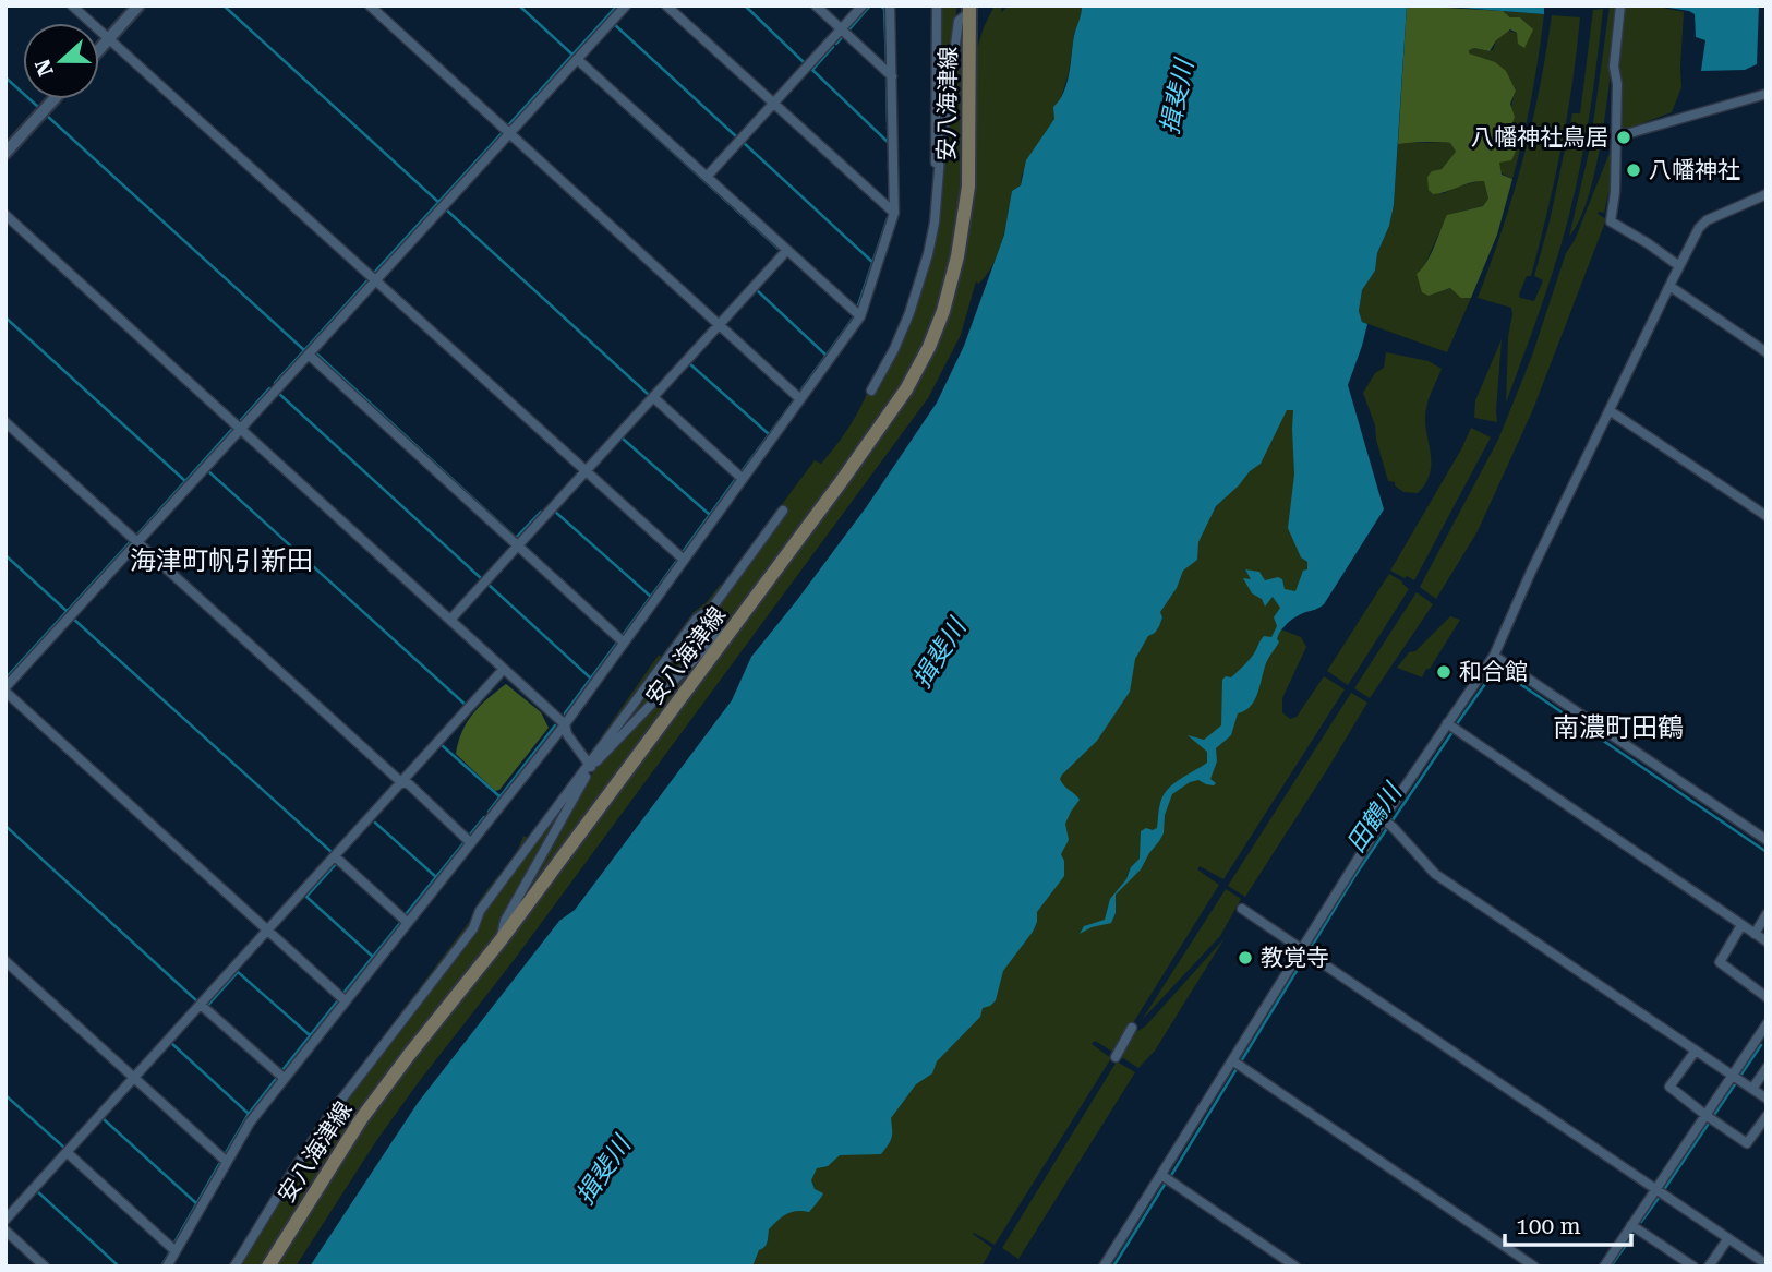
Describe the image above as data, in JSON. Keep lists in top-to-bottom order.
{
  "streets": {
    "main road": ["安八海津線"]
  },
  "districts": ["海津町帆引新田", "南濃町田鶴"],
  "water": ["揖斐川", "田鶴川"],
  "places": [
    "八幡神社鳥居",
    "八幡神社",
    "和合館",
    "教覚寺"
  ],
  "scale_bar": "100 m",
  "north": "left"
}
